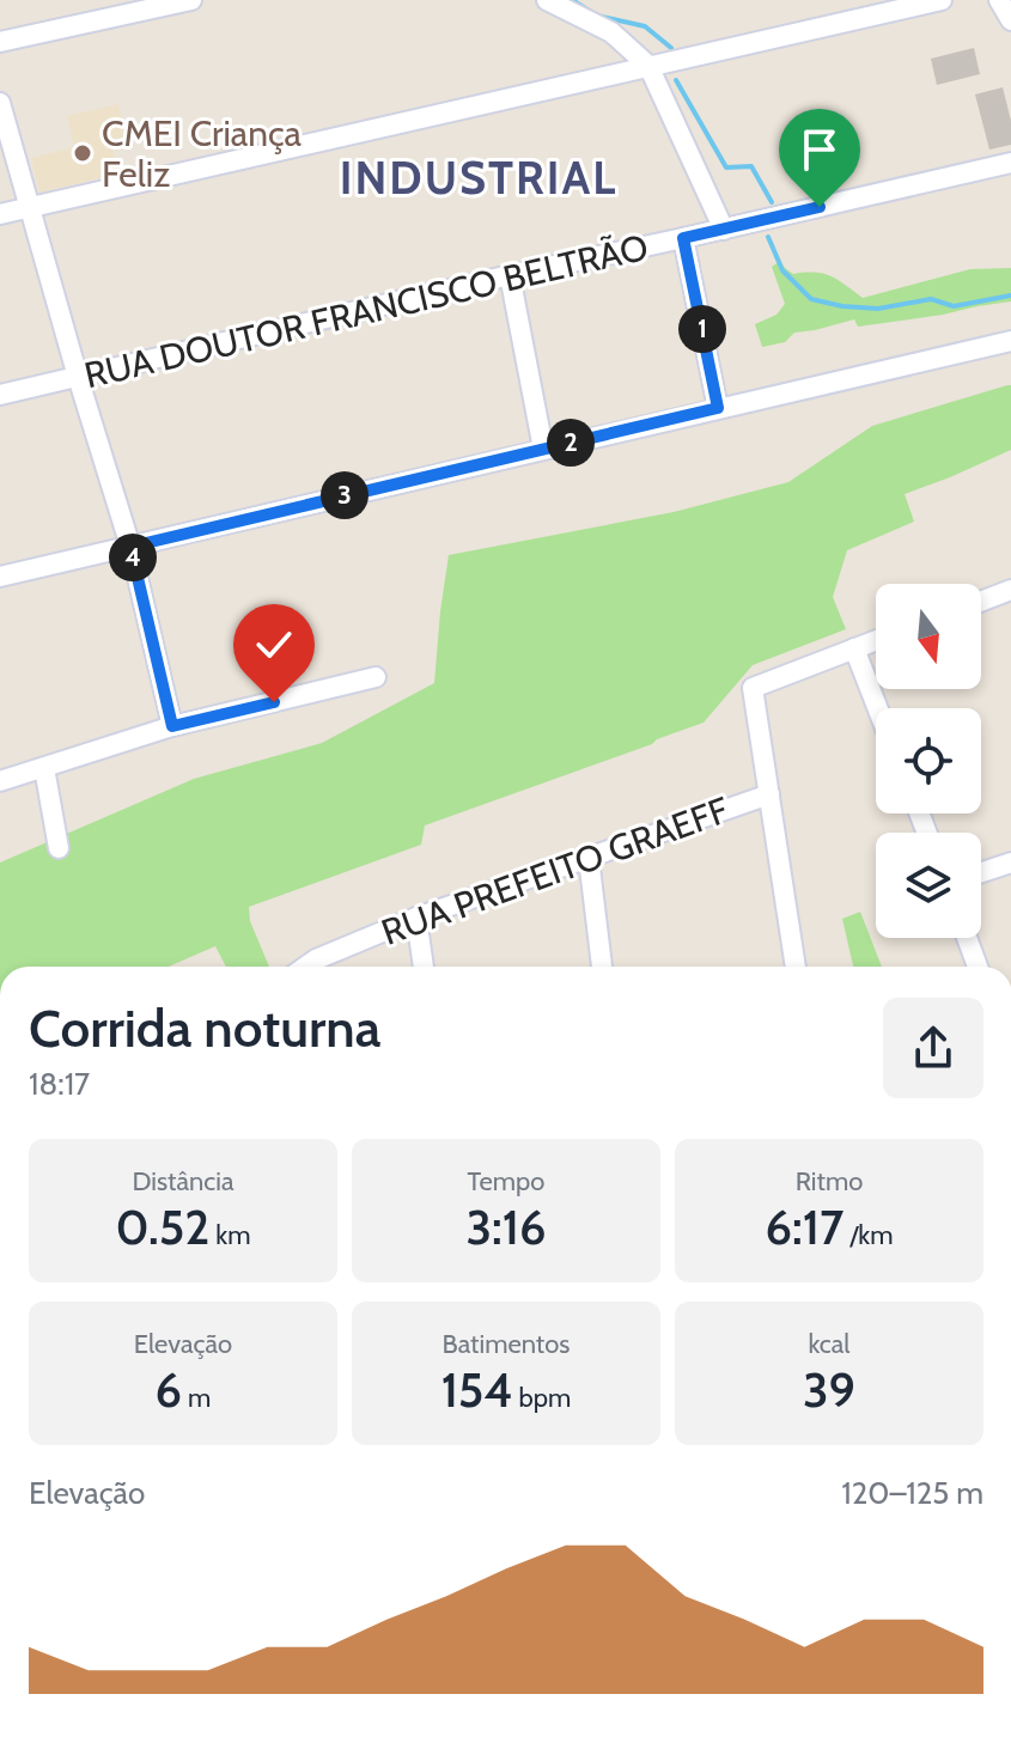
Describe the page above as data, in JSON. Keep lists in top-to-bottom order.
{
  "streets": {
    "street": ["RUA DOUTOR FRANCISCO BELTRÃO", "RUA PREFEITO GRAEFF"]
  },
  "districts": ["INDUSTRIAL"],
  "places": ["CMEI Criança Feliz"],
  "north": "bottom",
  "page": {
    "pins": [
      "1",
      "2",
      "3",
      "4"
    ],
    "heading": ["Corrida noturna", "18:17"],
    "stats": [
      ["Distância", "0.52 km"],
      ["Tempo", "3:16"],
      ["Ritmo", "6:17 /km"],
      ["Elevação", "6 m"],
      ["Batimentos", "154 bpm"],
      ["kcal", "39"]
    ],
    "chart": ["Elevação", "120–125 m"]
  }
}
